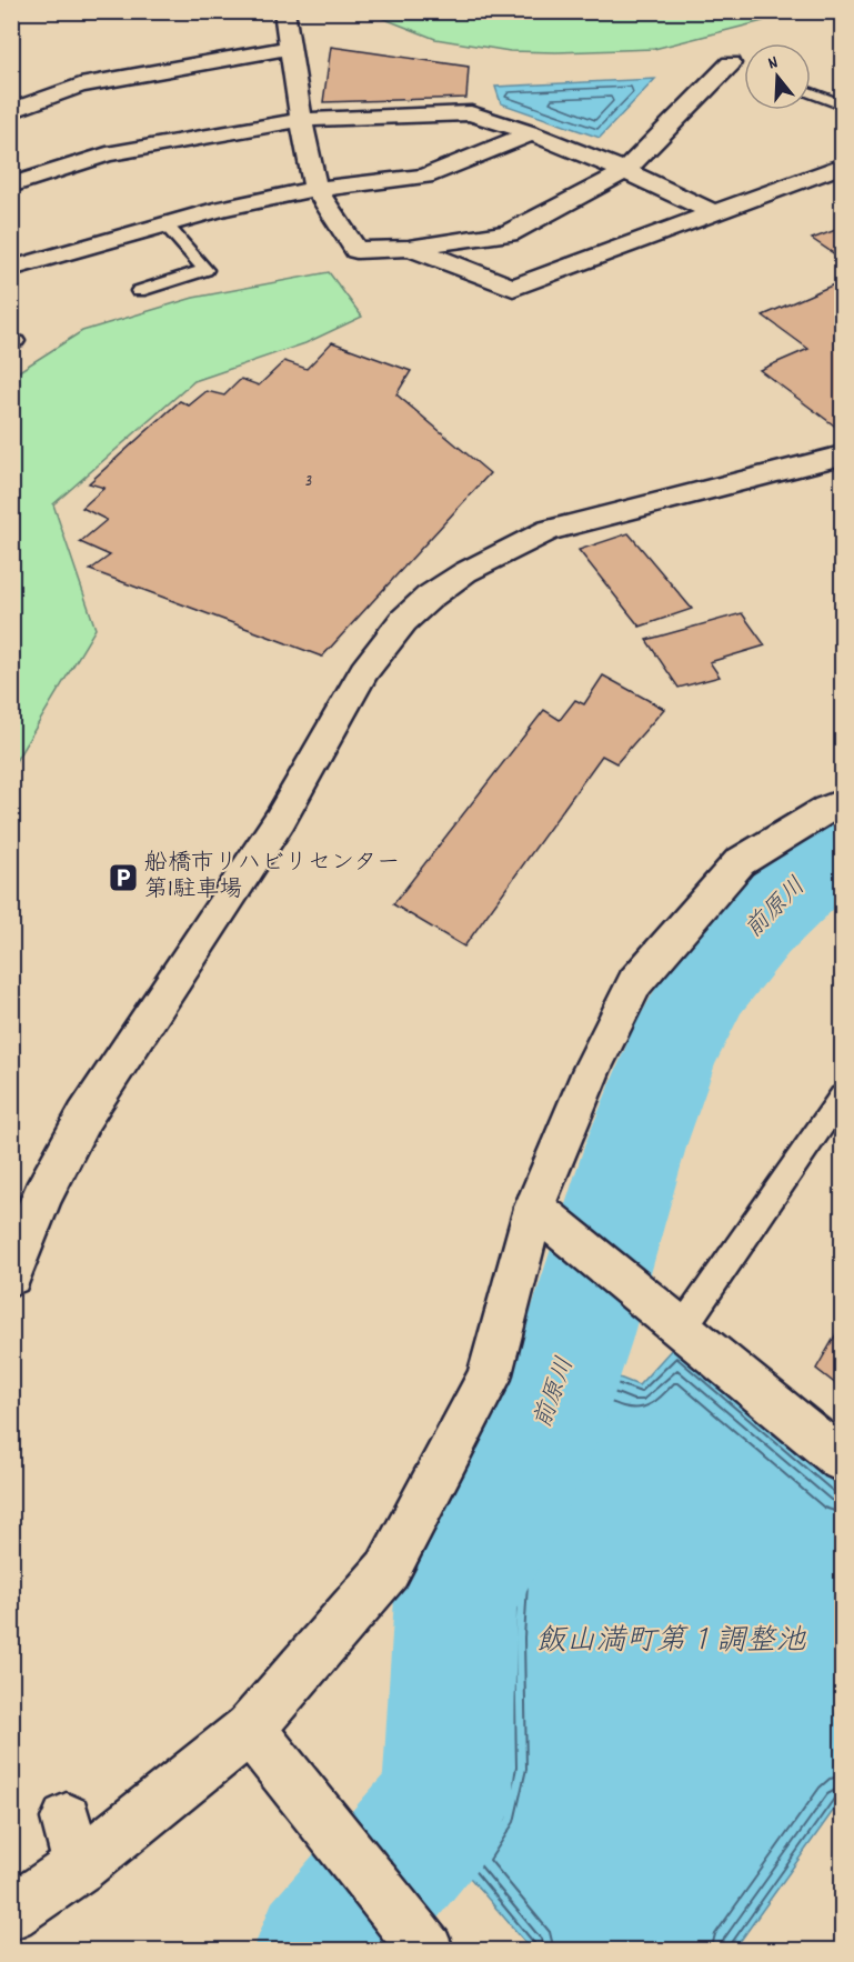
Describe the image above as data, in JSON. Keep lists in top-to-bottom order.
{
  "water": ["前原川", "飯山満町第１調整池"],
  "places": {
    "parking": ["船橋市リハビリセンター 第1駐車場"]
  },
  "house_numbers": ["3"],
  "north": "top"
}
